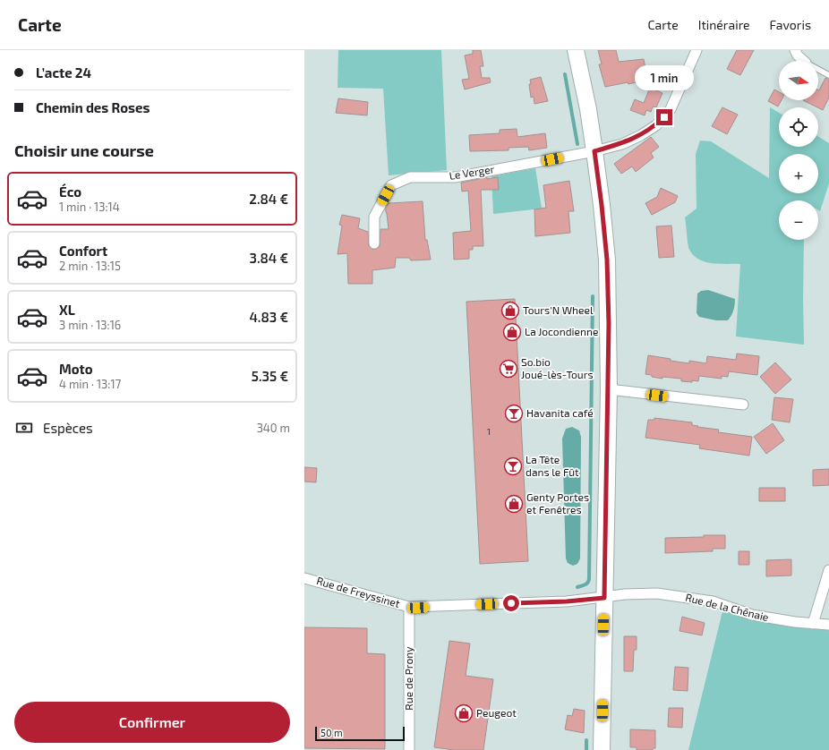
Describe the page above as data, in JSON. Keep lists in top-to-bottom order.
{
  "streets": {
    "street": [
      "Le Verger",
      "Rue de Freyssinet",
      "Rue de la Chênaie",
      "Rue de Prony"
    ]
  },
  "crossings": [
    ["Rue de Freyssinet", "Rue de la Chênaie"],
    ["Rue de Freyssinet", "Rue de Prony"]
  ],
  "places": {
    "shop": [
      "Tours'N Wheel",
      "La Jocondienne",
      "Genty Portes et Fenêtres",
      "Peugeot"
    ],
    "supermarket": ["So.bio Joué-lès-Tours"],
    "bar": ["Havanita café", "La Tête dans le Fût"]
  },
  "house_numbers": ["1"],
  "scale_bar": "50 m",
  "north": "right",
  "page": {
    "header": "Carte",
    "nav": ["Carte", "Itinéraire", "Favoris"],
    "banner": ["L’acte 24", "Chemin des Roses"],
    "map_buttons": ["+", "−"],
    "bubble": "1 min",
    "heading": "Choisir une course",
    "list": [
      {
        "name": "Éco",
        "note": "1 min · 13:14",
        "value": "2.84 €"
      },
      {
        "name": "Confort",
        "note": "2 min · 13:15",
        "value": "3.84 €"
      },
      {
        "name": "XL",
        "note": "3 min · 13:16",
        "value": "4.83 €"
      },
      {
        "name": "Moto",
        "note": "4 min · 13:17",
        "value": "5.35 €"
      }
    ],
    "pay": ["Espèces", "340 m"],
    "buttons": "Confirmer",
    "scale": "50 m"
  }
}
